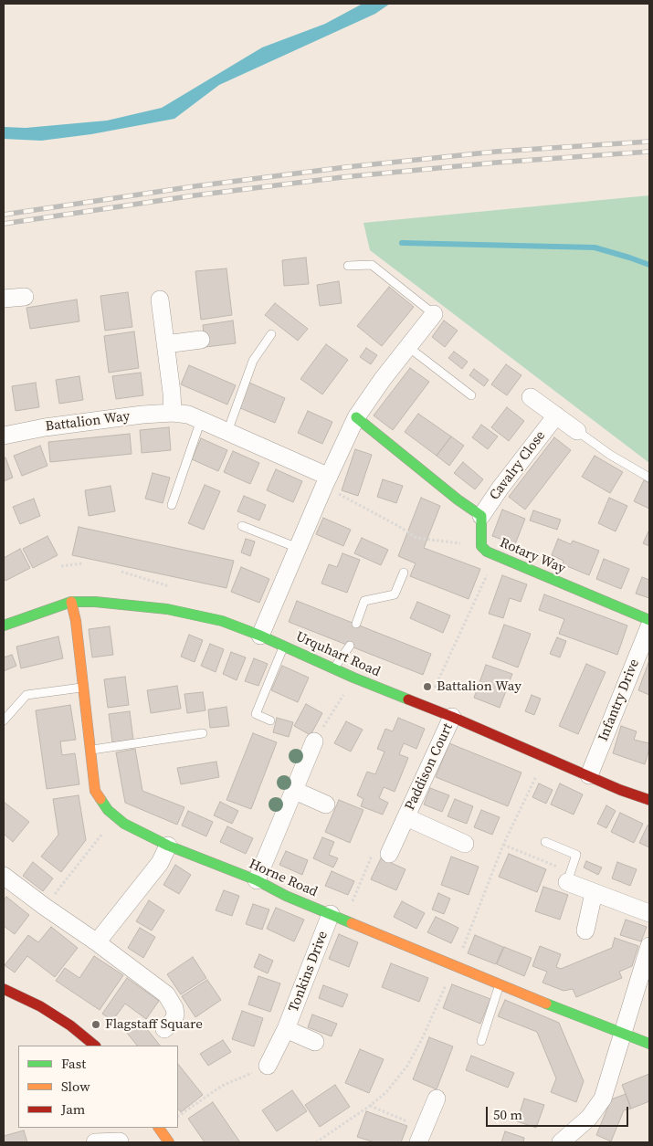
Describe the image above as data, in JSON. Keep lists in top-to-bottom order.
{
  "streets": {
    "street": [
      "Battalion Way",
      "Cavalry Close",
      "Rotary Way",
      "Urquhart Road",
      "Infantry Drive",
      "Paddison Court",
      "Horne Road",
      "Tonkins Drive"
    ]
  },
  "crossings": [
    ["Cavalry Close", "Rotary Way"],
    ["Urquhart Road", "Infantry Drive"],
    ["Urquhart Road", "Paddison Court"],
    ["Urquhart Road", "Horne Road"],
    ["Horne Road", "Tonkins Drive"]
  ],
  "places": ["Battalion Way", "Flagstaff Square"],
  "legend": ["Fast", "Slow", "Jam"],
  "scale_bar": "50 m"
}
